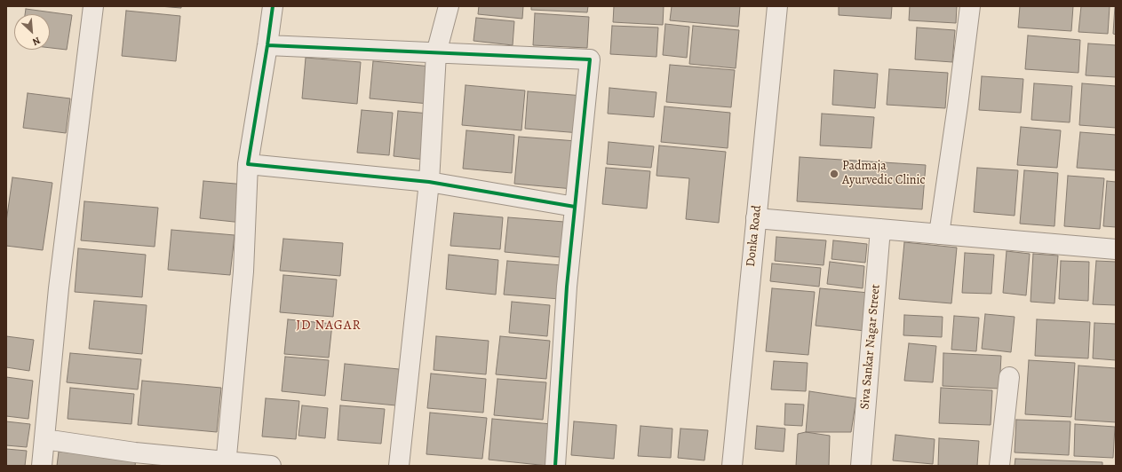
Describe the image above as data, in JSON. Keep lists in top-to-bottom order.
{
  "streets": {
    "street": ["Donka Road", "Siva Sankar Nagar Street"]
  },
  "districts": ["JD NAGAR"],
  "places": ["Padmaja Ayurvedic Clinic"],
  "north": "bottom right"
}
